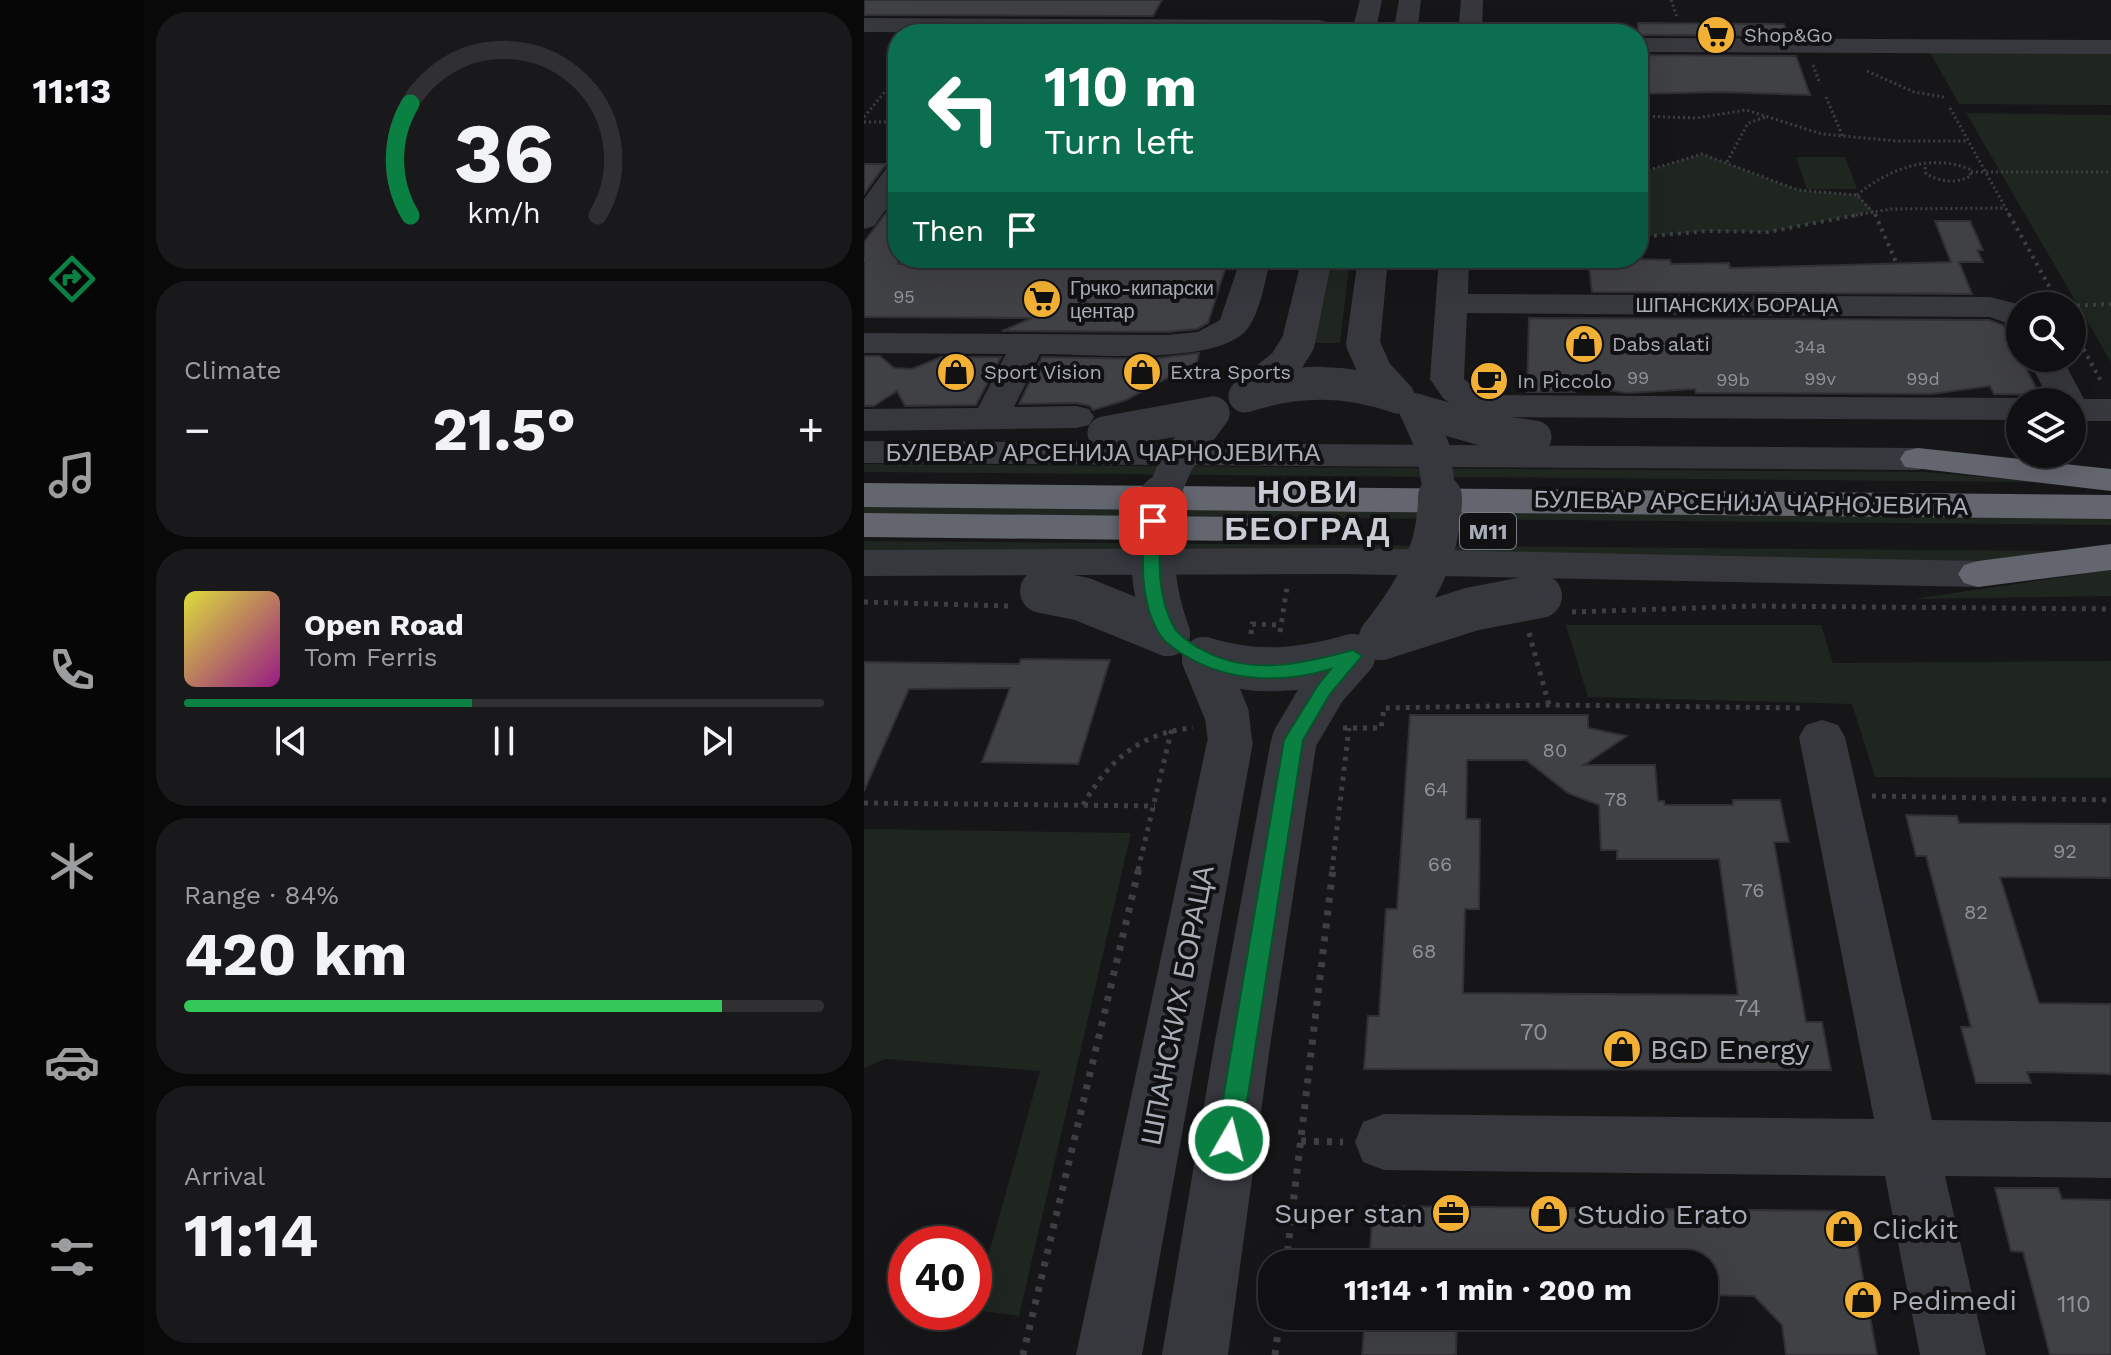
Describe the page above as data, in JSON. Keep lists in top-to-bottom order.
{
  "streets": {
    "highway": ["БУЛЕВАР АРСЕНИЈА ЧАРНОЈЕВИЋА", "M11"],
    "street": ["ШПАНСКИХ БОРАЦА"]
  },
  "districts": ["НОВИ БЕОГРАД"],
  "places": {
    "supermarket": ["Shop&Go", "Грчко-кипарски центар"],
    "shop": [
      "Dabs alati",
      "Sport Vision",
      "Extra Sports",
      "BGD Energy",
      "Studio Erato",
      "Clickit",
      "Pedimedi"
    ],
    "cafe": ["In Piccolo"],
    "office": ["Super stan"]
  },
  "house_numbers": [
    "95",
    "34a",
    "99",
    "99v",
    "99d",
    "99b",
    "80",
    "64",
    "78",
    "92",
    "66",
    "76",
    "82",
    "68",
    "74",
    "70",
    "110"
  ],
  "page": {
    "tabs": "11:13",
    "turn": ["110 m", "Turn left"],
    "then": "Then",
    "tile": [
      "Climate",
      ["Range · 84%", "420 km"],
      ["Arrival", "11:14"]
    ],
    "heat": ["−", "21.5°", "+"],
    "song": ["Open Road", "Tom Ferris"],
    "limit": "40",
    "trip": "11:14 · 1 min · 200 m",
    "gauge": ["36", "km/h"]
  }
}
